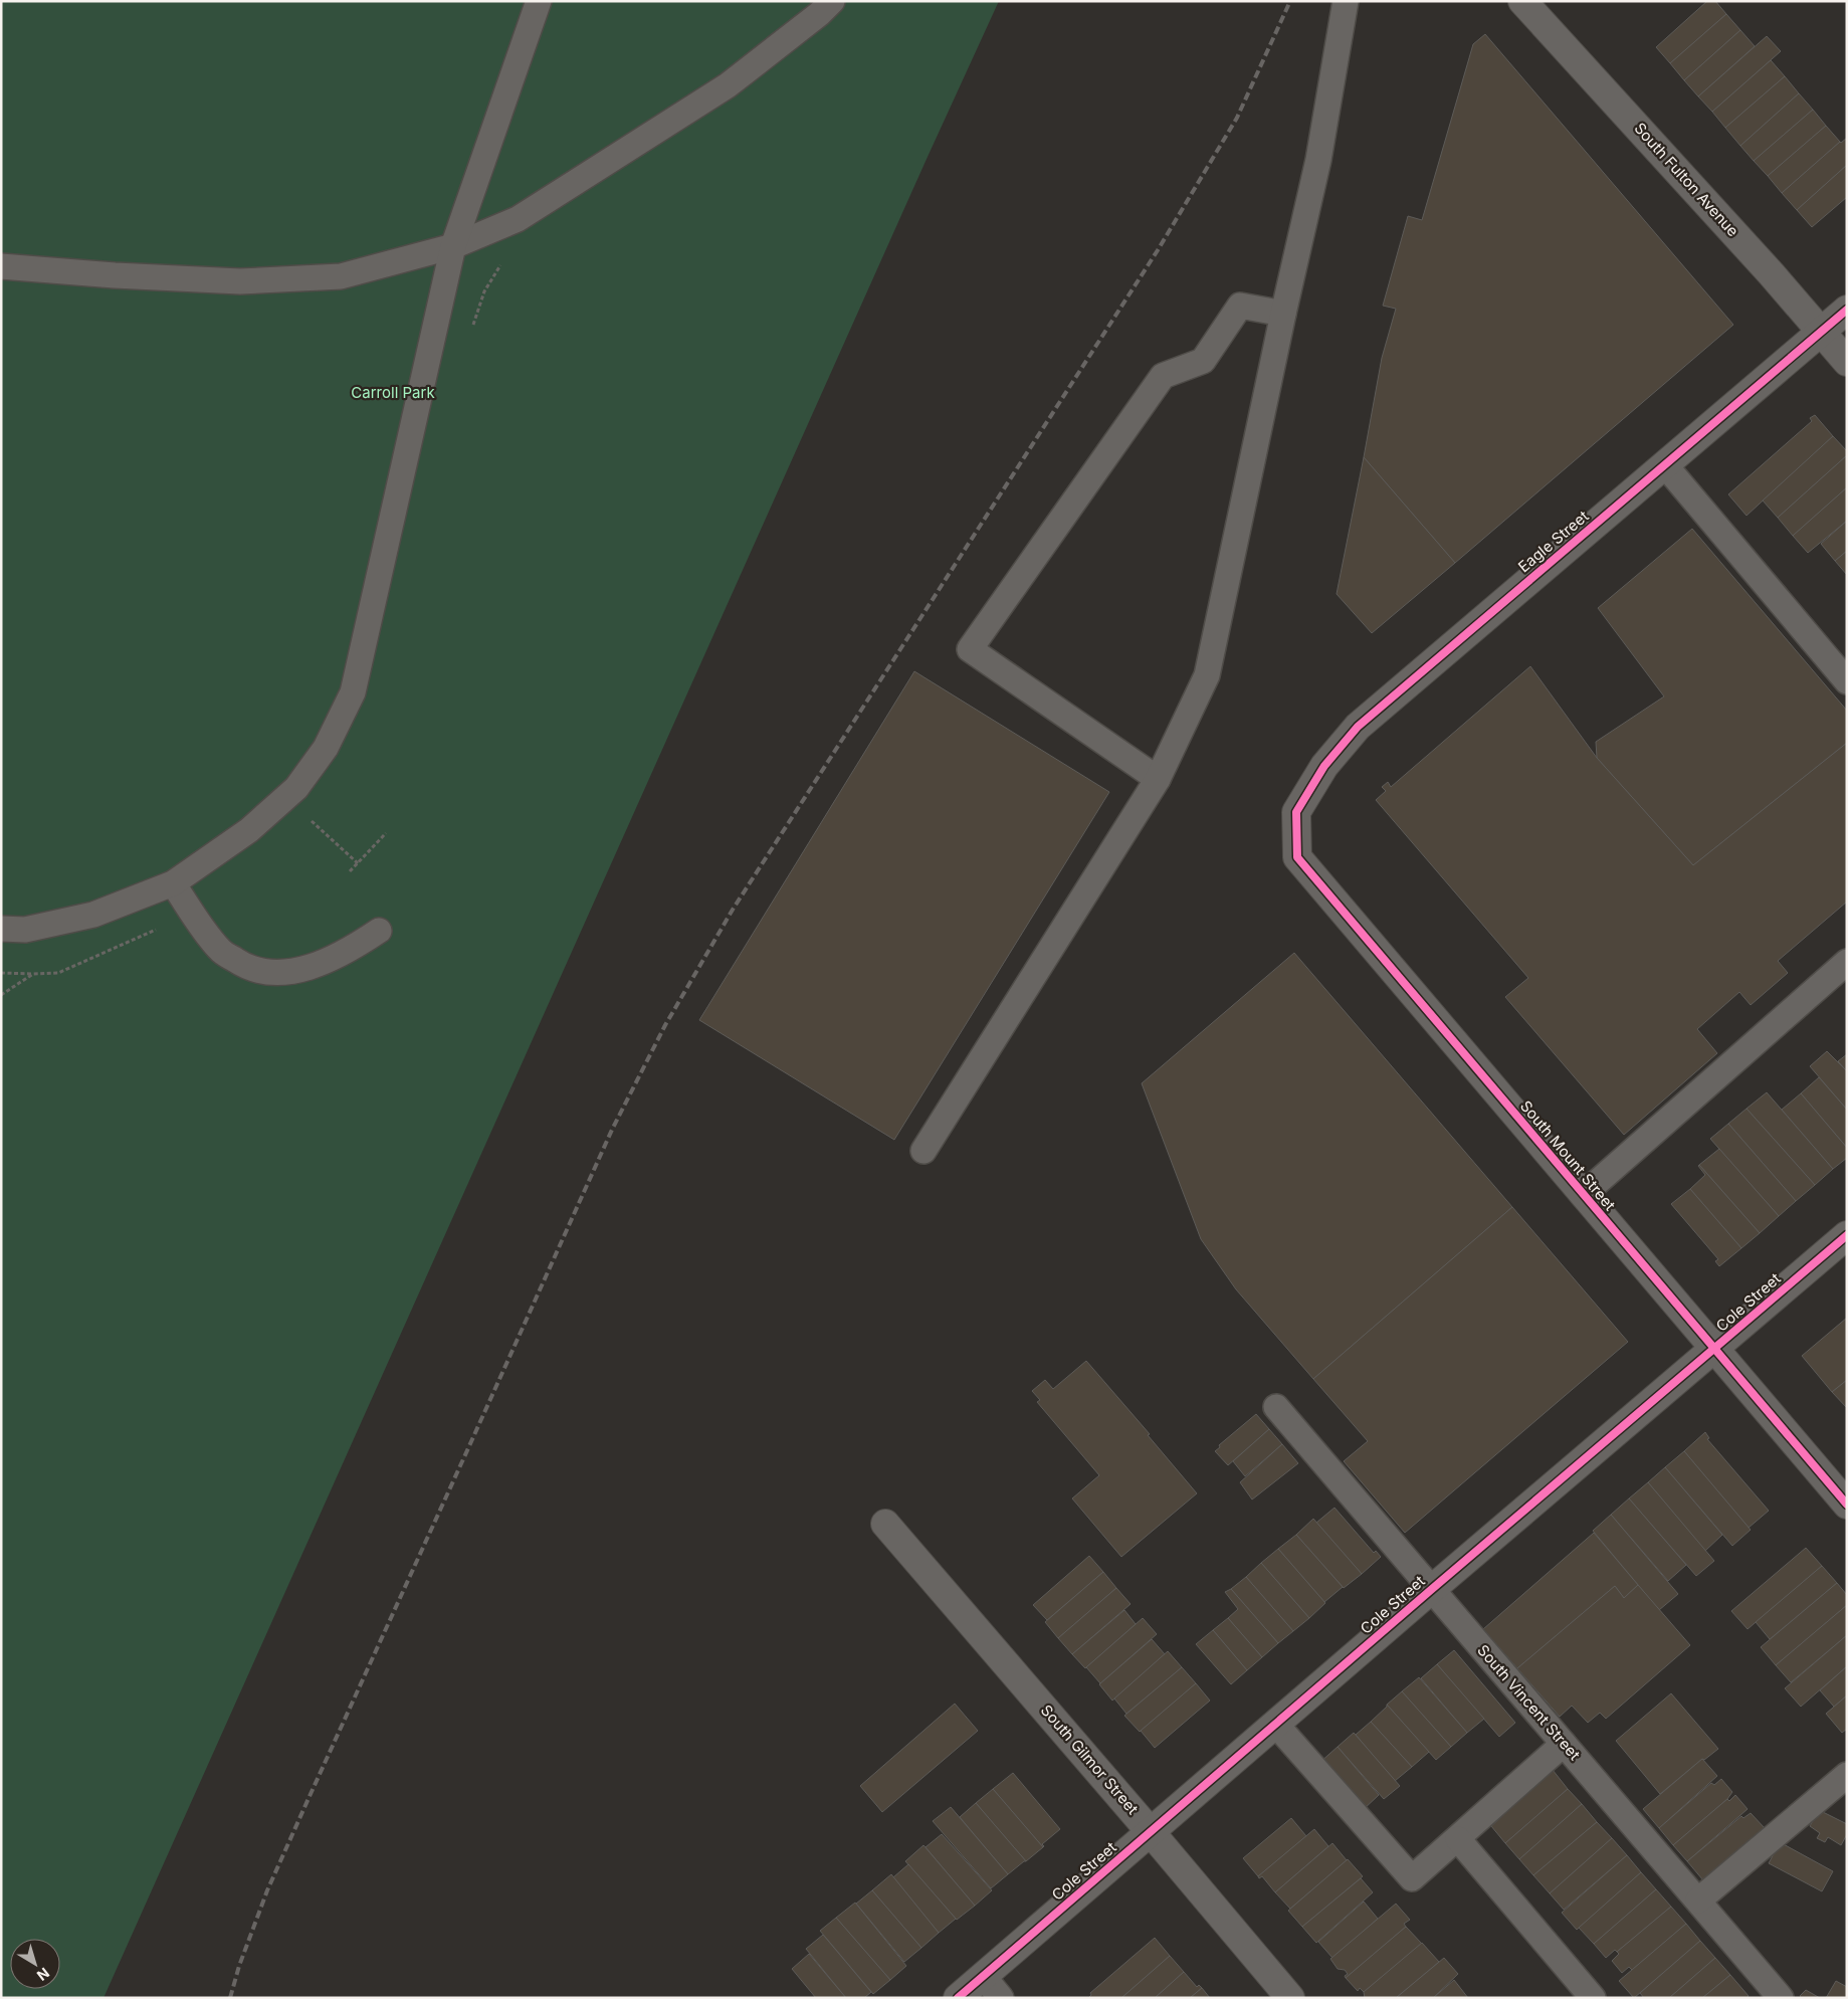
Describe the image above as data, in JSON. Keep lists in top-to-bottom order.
{
  "streets": {
    "street": [
      "South Fulton Avenue",
      "Eagle Street",
      "South Mount Street",
      "Cole Street",
      "South Gilmor Street"
    ],
    "lane": ["South Vincent Street"]
  },
  "crossings": [
    ["South Fulton Avenue", "Eagle Street"],
    ["Eagle Street", "South Mount Street"],
    ["South Mount Street", "Cole Street"],
    ["Cole Street", "South Vincent Street"],
    ["Cole Street", "South Gilmor Street"]
  ],
  "parks": ["Carroll Park"],
  "north": "bottom right"
}
